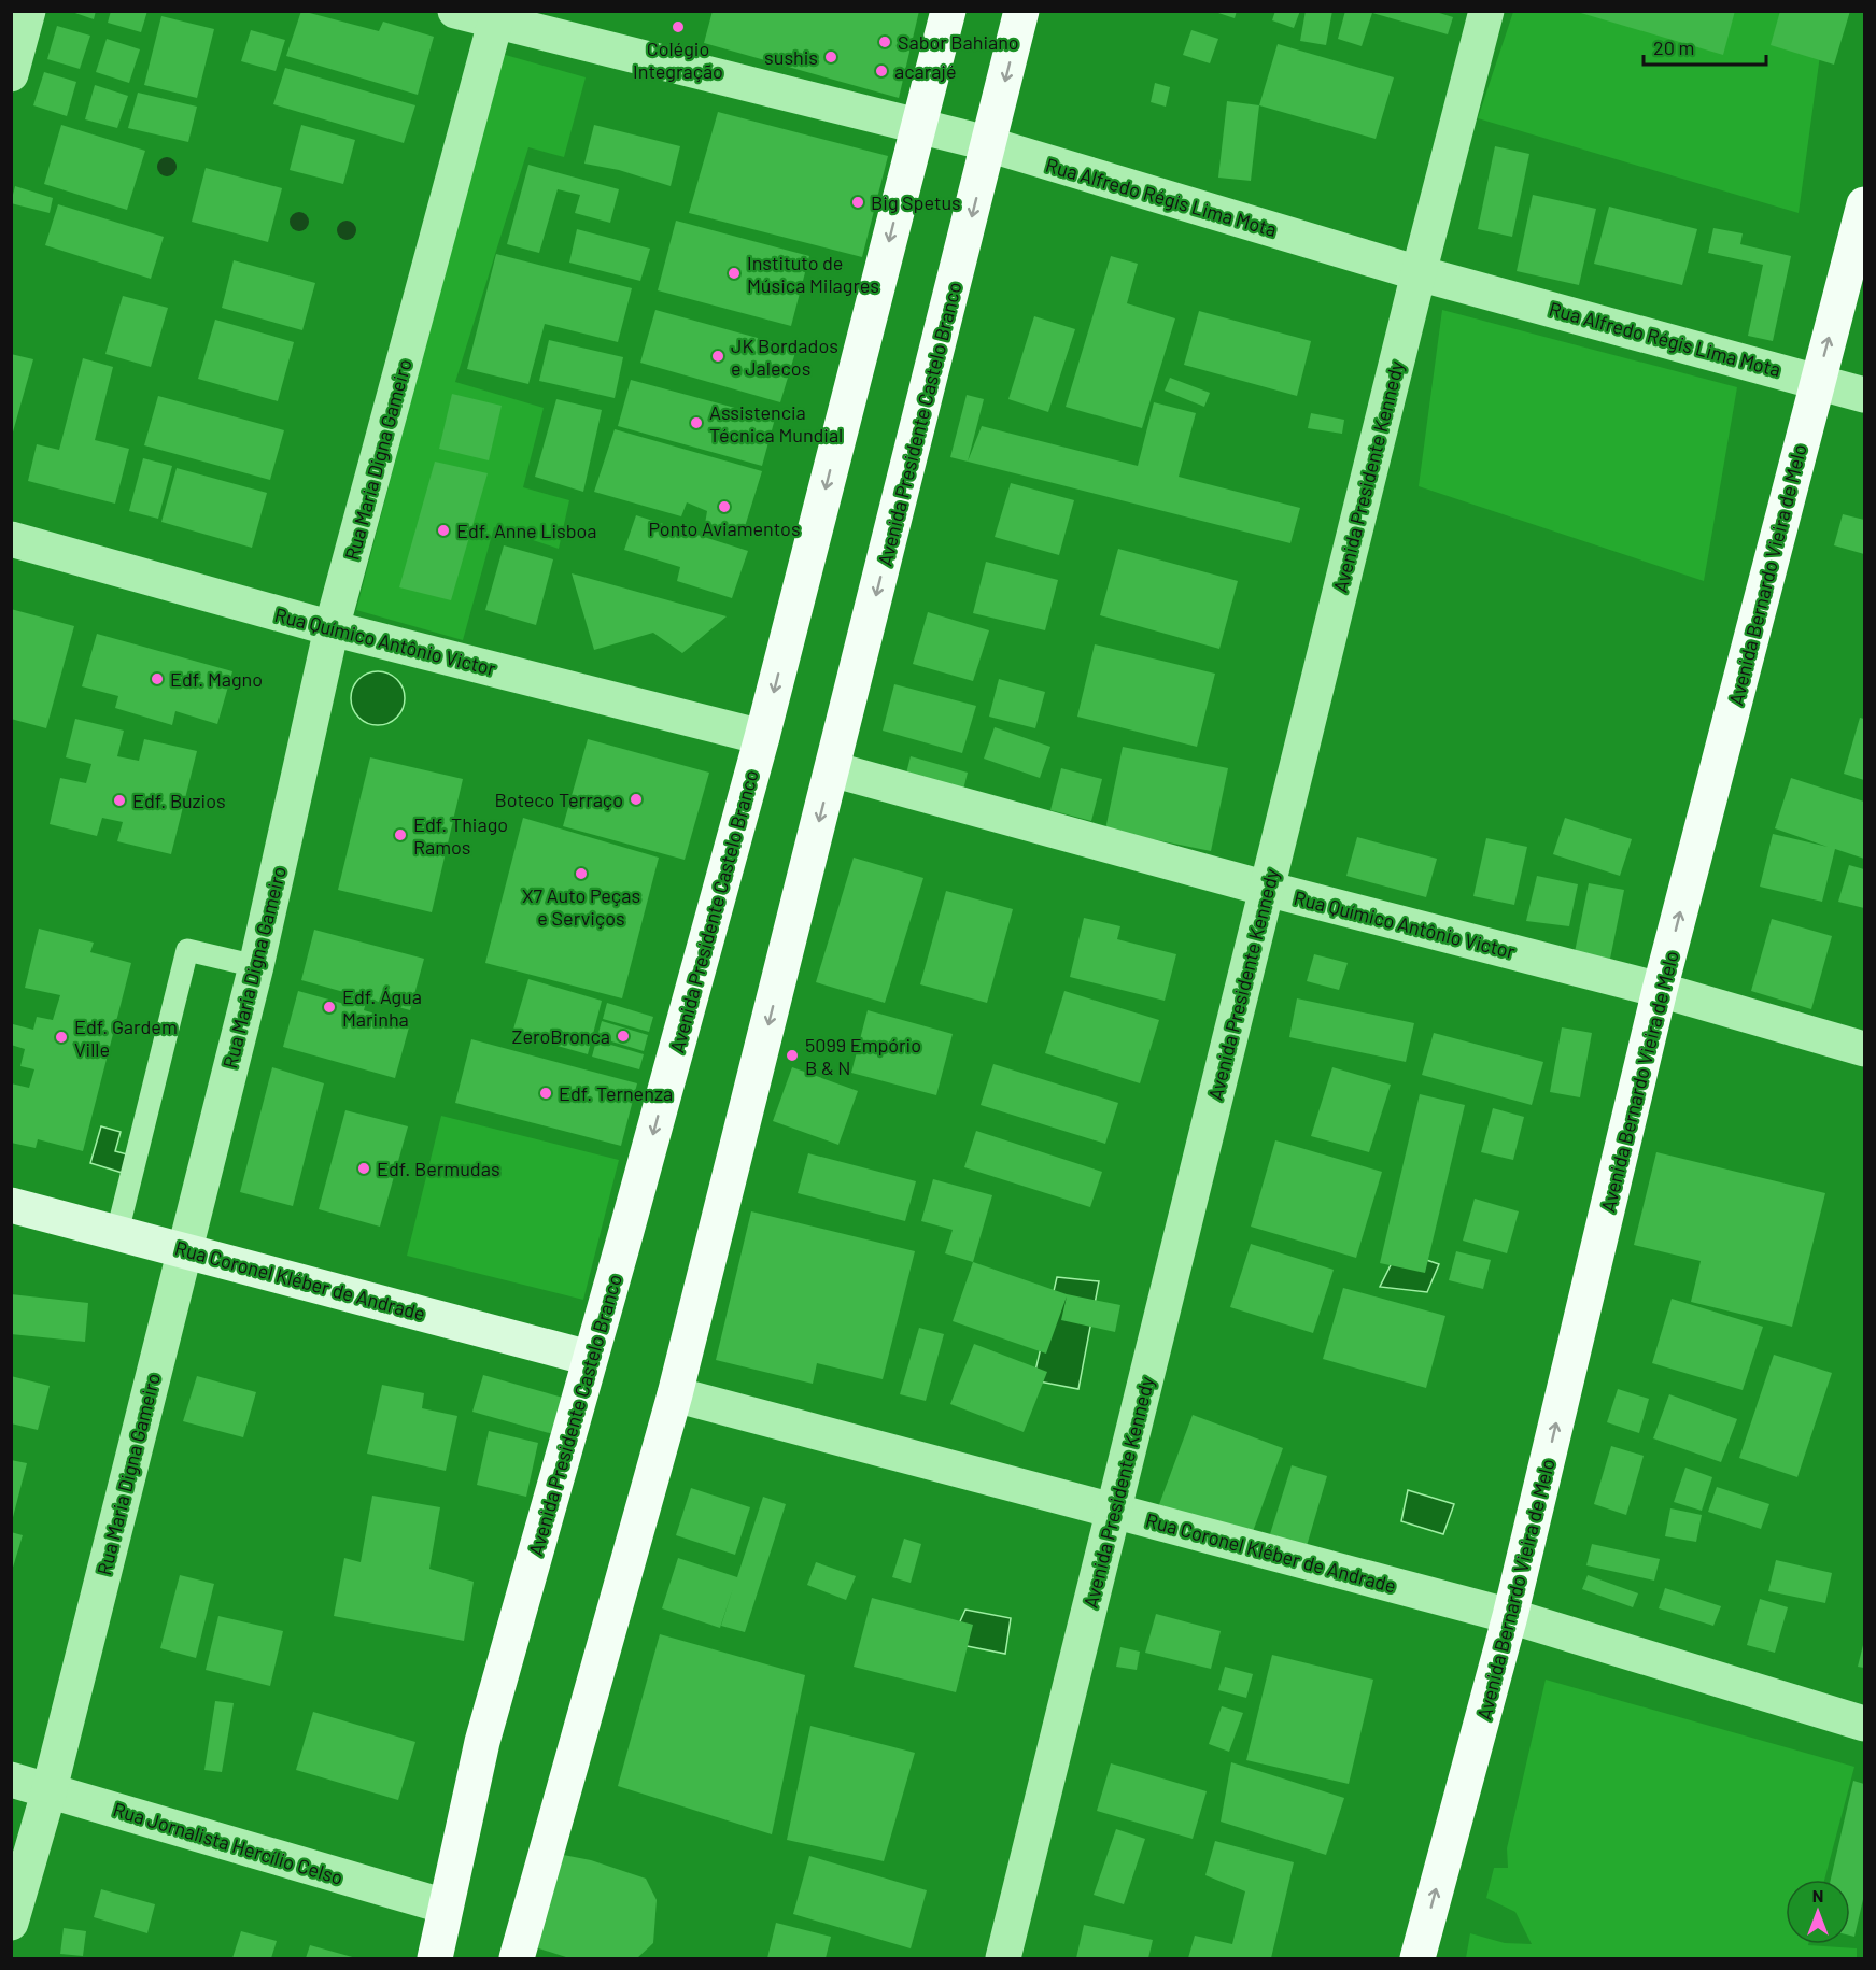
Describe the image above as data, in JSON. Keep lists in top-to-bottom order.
{
  "streets": {
    "main road": ["Avenida Presidente Castelo Branco", "Avenida Bernardo Vieira de Melo", "Rua Coronel Kléber de Andrade"],
    "street": [
      "Rua Alfredo Régis Lima Mota",
      "Rua Maria Digna Gameiro",
      "Avenida Presidente Kennedy",
      "Rua Químico Antônio Victor",
      "Rua Jornalista Hercílio Celso"
    ]
  },
  "crossings": [
    ["Rua Alfredo Régis Lima Mota", "Avenida Presidente Castelo Branco"],
    ["Rua Alfredo Régis Lima Mota", "Rua Maria Digna Gameiro"],
    ["Rua Alfredo Régis Lima Mota", "Avenida Presidente Kennedy"],
    ["Rua Alfredo Régis Lima Mota", "Avenida Bernardo Vieira de Melo"],
    ["Avenida Presidente Castelo Branco", "Rua Químico Antônio Victor"],
    ["Avenida Presidente Castelo Branco", "Rua Coronel Kléber de Andrade"],
    ["Avenida Presidente Castelo Branco", "Rua Jornalista Hercílio Celso"],
    ["Rua Maria Digna Gameiro", "Rua Químico Antônio Victor"],
    ["Rua Maria Digna Gameiro", "Rua Coronel Kléber de Andrade"],
    ["Rua Maria Digna Gameiro", "Rua Jornalista Hercílio Celso"],
    ["Avenida Presidente Kennedy", "Rua Químico Antônio Victor"],
    ["Avenida Presidente Kennedy", "Rua Coronel Kléber de Andrade"],
    ["Avenida Bernardo Vieira de Melo", "Rua Químico Antônio Victor"],
    ["Avenida Bernardo Vieira de Melo", "Rua Coronel Kléber de Andrade"]
  ],
  "one_way": ["Avenida Presidente Castelo Branco", "Avenida Bernardo Vieira de Melo"],
  "places": [
    "Colégio Integração",
    "Sabor Bahiano",
    "sushis",
    "acarajé",
    "Big Spetus",
    "Instituto de Música Milagres",
    "JK Bordados e Jalecos",
    "Assistencia Técnica Mundial",
    "Ponto Aviamentos",
    "Edf. Anne Lisboa",
    "Edf. Magno",
    "Boteco Terraço",
    "Edf. Buzios",
    "Edf. Thiago Ramos",
    "X7 Auto Peças e Serviços",
    "Edf. Água Marinha",
    "ZeroBronca",
    "Edf. Gardem Ville",
    "5099 Empório B & N",
    "Edf. Ternenza",
    "Edf. Bermudas"
  ],
  "scale_bar": "20 m",
  "north": "top"
}
